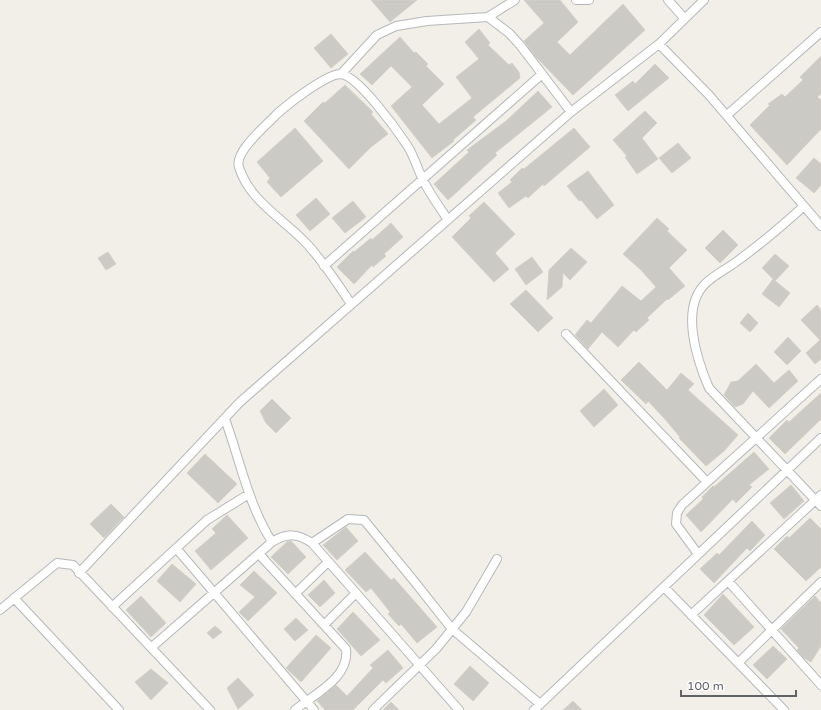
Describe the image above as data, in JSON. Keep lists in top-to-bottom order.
{
  "scale_bar": "100 m"
}
